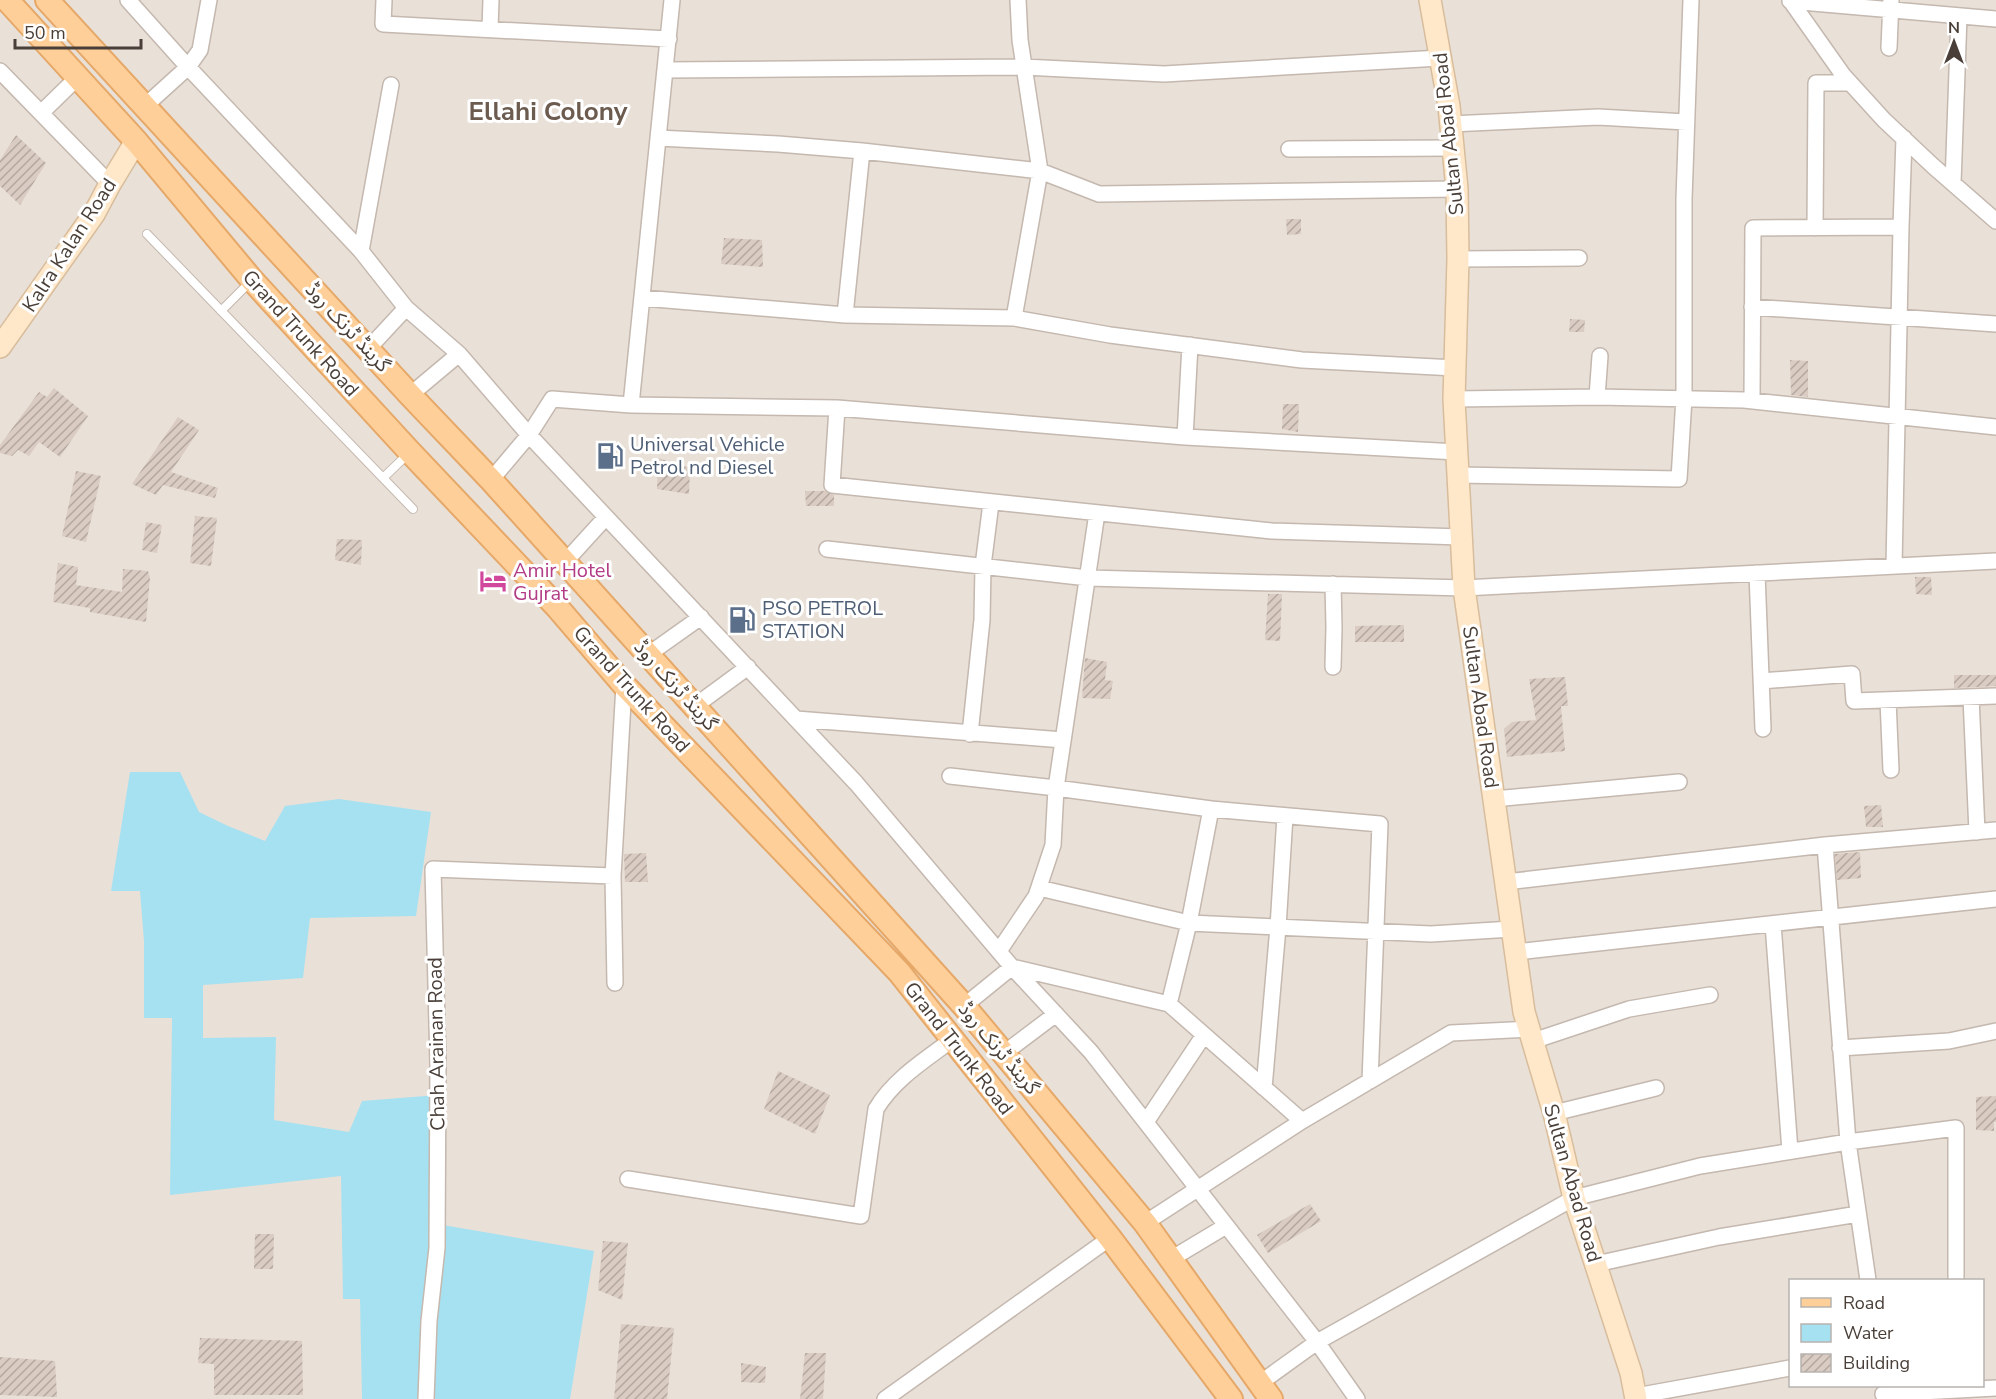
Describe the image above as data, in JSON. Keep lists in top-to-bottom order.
{
  "streets": {
    "main road": ["گرینڈ ٹرنک روڈ", "Grand Trunk Road"],
    "street": ["Sultan Abad Road", "Kalra Kalan Road", "Chah Arainan Road"]
  },
  "crossings": [
    ["Kalra Kalan Road", "Grand Trunk Road"]
  ],
  "districts": ["Ellahi Colony"],
  "places": {
    "fuel station": ["Universal Vehicle Petrol nd Diesel", "PSO PETROL STATION"],
    "hotel": ["Amir Hotel Gujrat"]
  },
  "legend": ["Road", "Water", "Building"],
  "scale_bar": "50 m",
  "north": "top"
}
